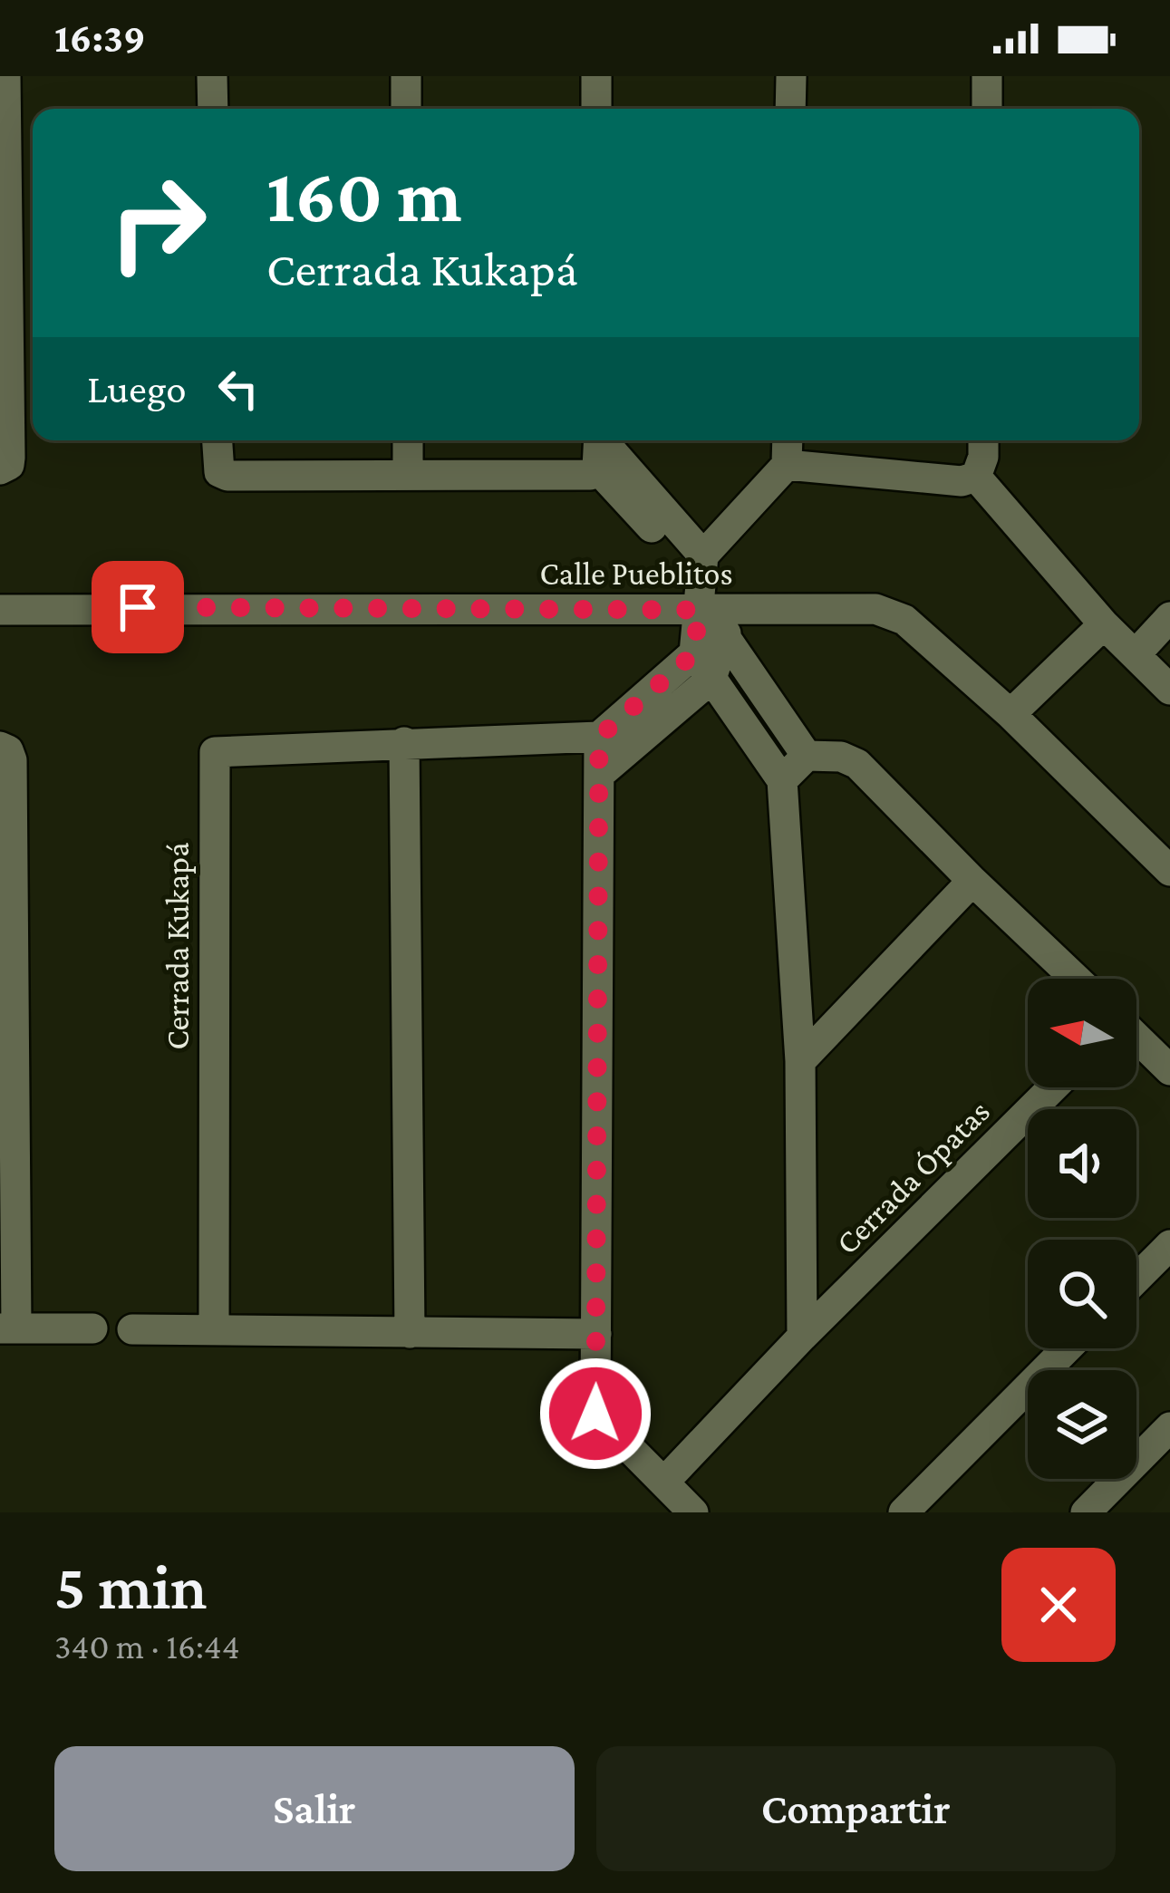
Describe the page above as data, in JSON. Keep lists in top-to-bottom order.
{
  "streets": {
    "street": ["Calle Pueblitos", "Cerrada Kukapá", "Cerrada Ópatas"]
  },
  "north": "left",
  "page": {
    "status": "16:39",
    "turn": ["160 m", "Cerrada Kukapá"],
    "then": "Luego",
    "heading": ["5 min", "340 m · 16:44"],
    "buttons": ["Salir", "Compartir"]
  }
}
